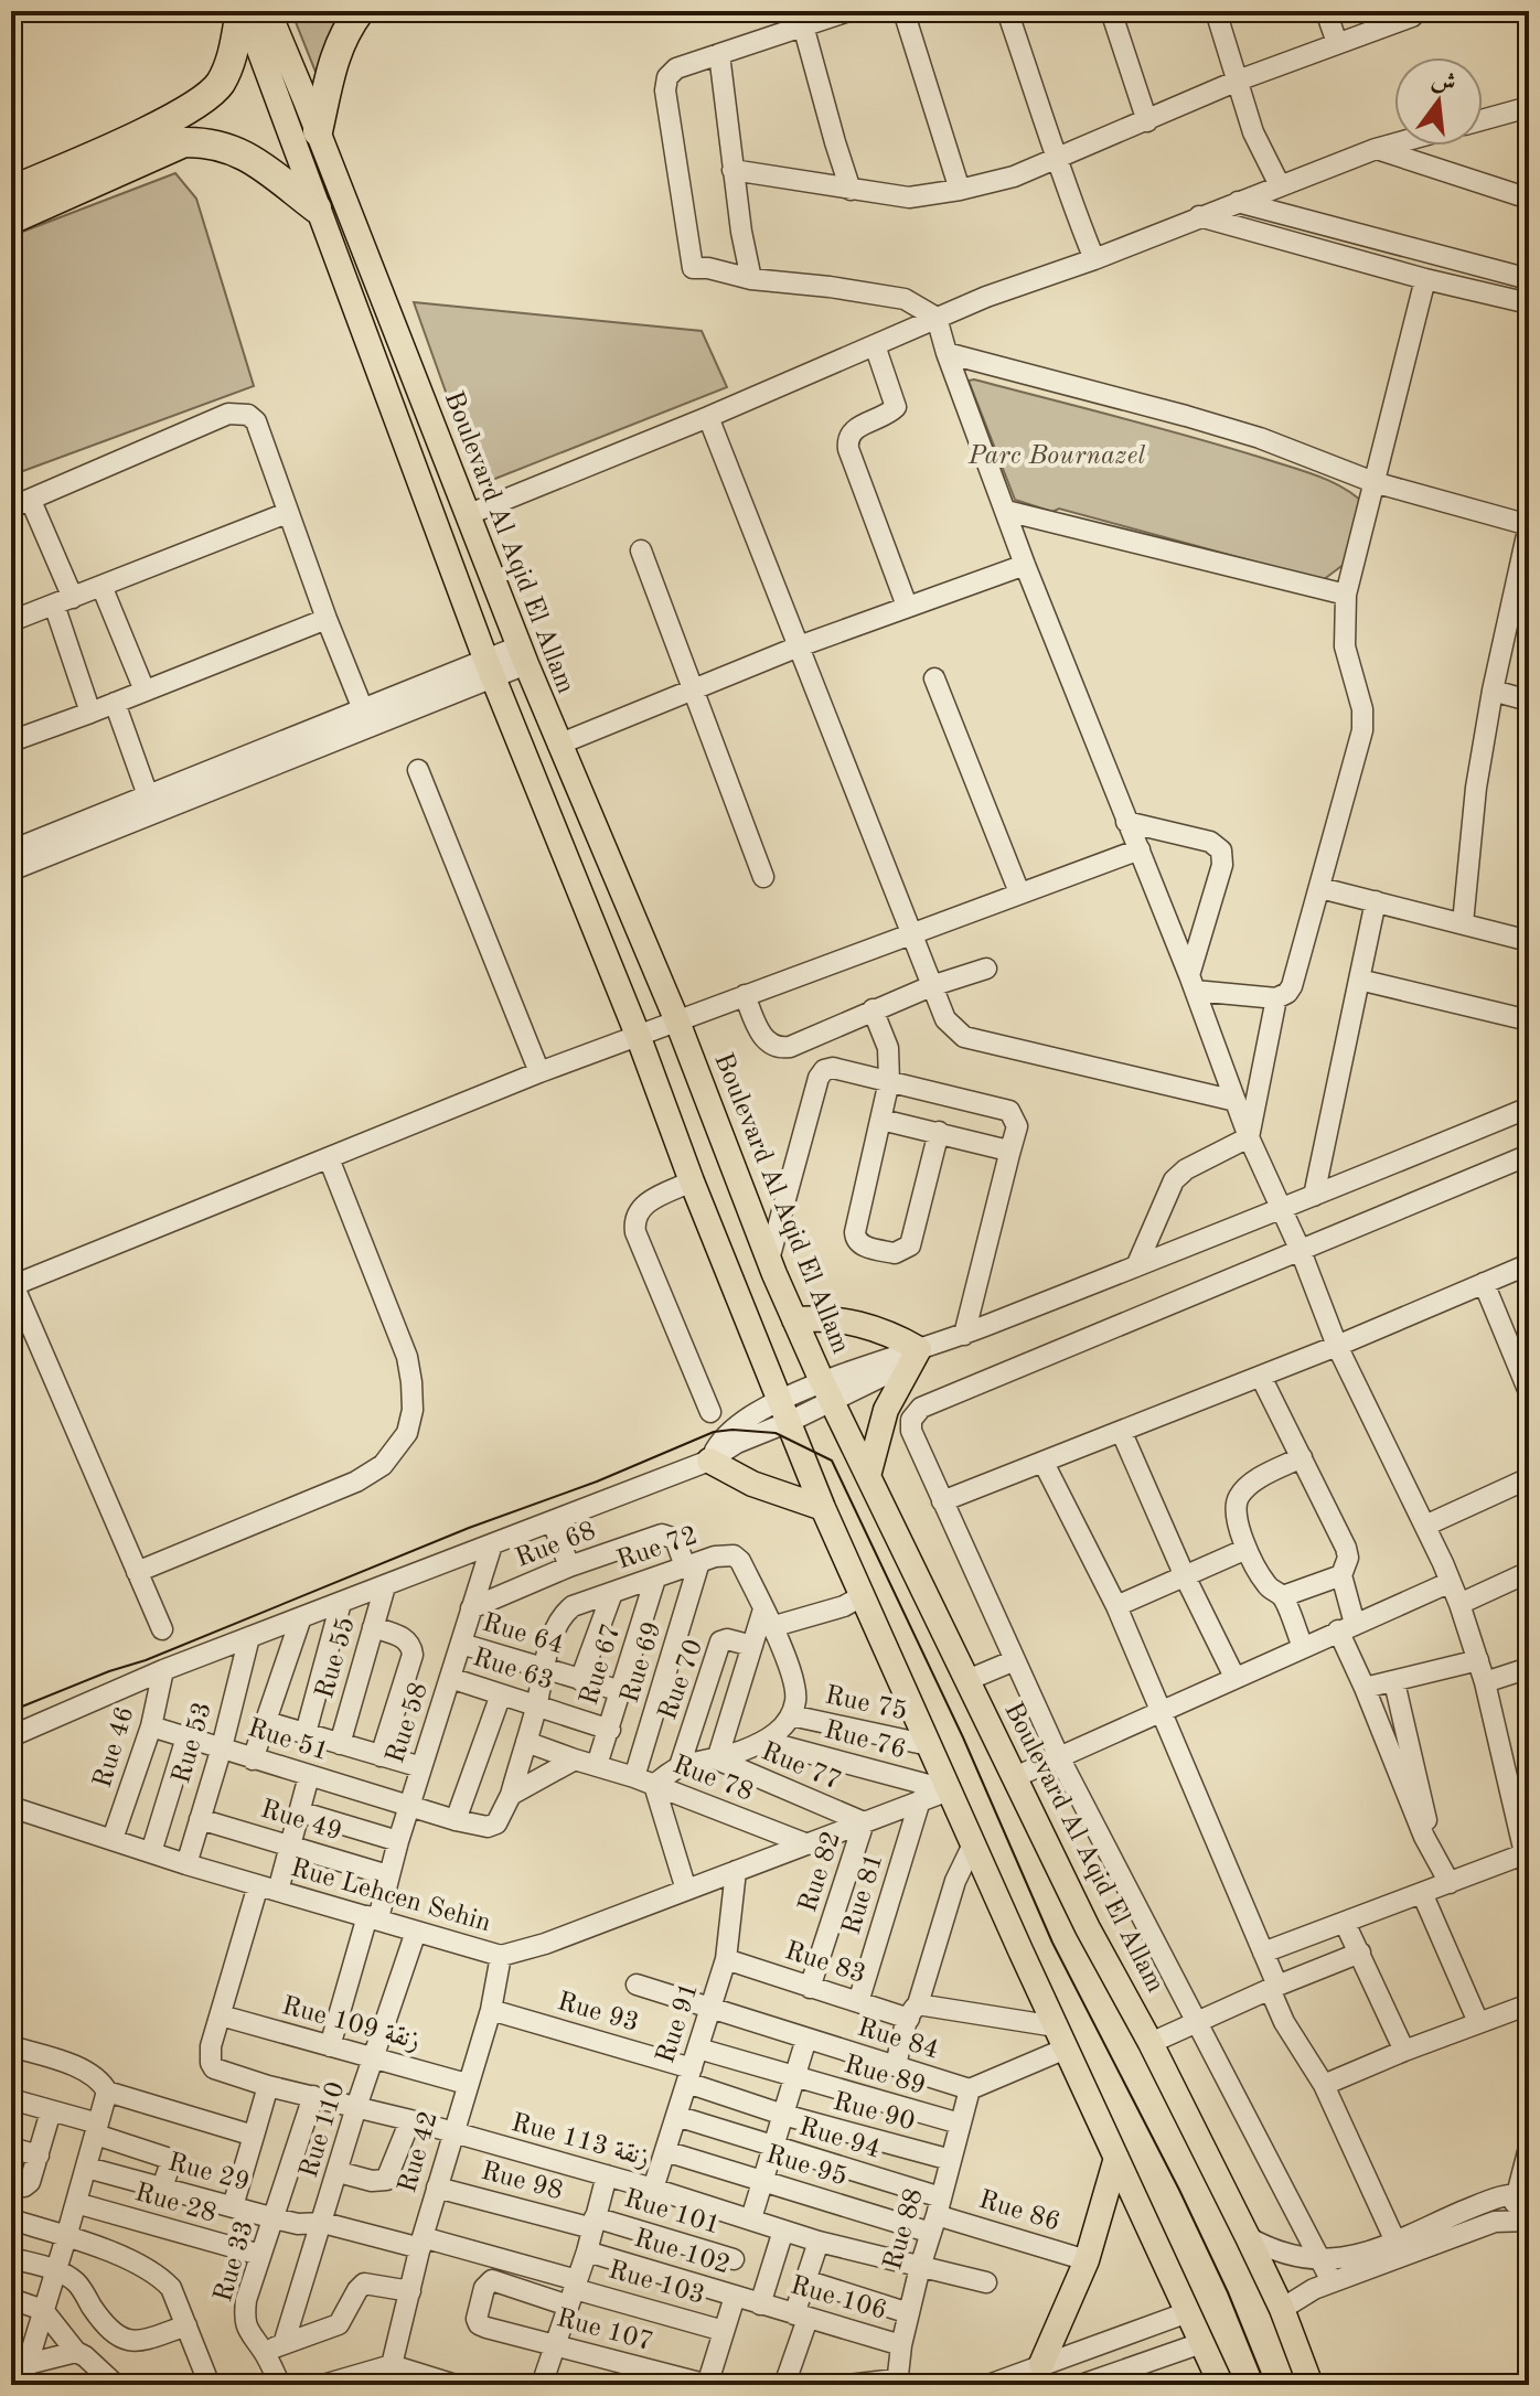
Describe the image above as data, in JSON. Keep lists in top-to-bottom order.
{
  "streets": {
    "main road": ["Boulevard Al Aqid El Allam"],
    "street": [
      "Rue 68",
      "Rue 72",
      "Rue 64",
      "Rue 55",
      "Rue 69",
      "Rue 67",
      "Rue 63",
      "Rue 70",
      "Rue 75",
      "Rue 58",
      "Rue 51",
      "Rue 76",
      "Rue 53",
      "Rue 46",
      "Rue 77",
      "Rue 78",
      "Rue 49",
      "Rue 82",
      "Rue 81",
      "Rue Lehcen Sehin",
      "Rue 83",
      "Rue 93",
      "Rue 91",
      "Rue 109 زنقة",
      "Rue 84",
      "Rue 89",
      "Rue 90",
      "Rue 110",
      "Rue 94",
      "Rue 113 زنقة",
      "Rue 42",
      "Rue 95",
      "Rue 29",
      "Rue 98",
      "Rue 28",
      "Rue 86",
      "Rue 101",
      "Rue 88",
      "Rue 102",
      "Rue 33",
      "Rue 103",
      "Rue 106",
      "Rue 107"
    ]
  },
  "crossings": [
    ["Rue 68", "Rue 72"],
    ["Rue 68", "Rue 69"],
    ["Rue 68", "Rue 58"],
    ["Rue 72", "Rue 64"],
    ["Rue 72", "Rue 69"],
    ["Rue 72", "Rue 67"],
    ["Rue 64", "Rue 67"],
    ["Rue 64", "Rue 58"],
    ["Rue 69", "Rue 78"],
    ["Rue 67", "Rue 63"],
    ["Rue 67", "Rue 78"],
    ["Rue 63", "Rue 58"],
    ["Rue 58", "Rue 51"],
    ["Rue 58", "Rue 49"],
    ["Rue 58", "Rue Lehcen Sehin"],
    ["Rue 58", "Rue 109 زنقة"],
    ["Rue 51", "Rue 53"],
    ["Rue 51", "Rue 46"],
    ["Rue 76", "Rue Lehcen Sehin"],
    ["Rue 53", "Rue 49"],
    ["Rue 53", "Rue Lehcen Sehin"],
    ["Rue 46", "Rue Lehcen Sehin"],
    ["Rue 77", "Rue 82"],
    ["Rue 77", "Rue Lehcen Sehin"],
    ["Rue 78", "Rue Lehcen Sehin"],
    ["Rue 82", "Rue Lehcen Sehin"],
    ["Rue 82", "Rue 83"],
    ["Rue 81", "Rue Lehcen Sehin"],
    ["Rue 81", "Rue 83"],
    ["Rue Lehcen Sehin", "Rue 91"],
    ["Rue Lehcen Sehin", "Rue 110"],
    ["Rue Lehcen Sehin", "Rue 42"],
    ["Rue 83", "Rue 91"],
    ["Rue 93", "Rue 91"],
    ["Rue 93", "Rue 89"],
    ["Rue 93", "Rue 90"],
    ["Rue 93", "Rue 42"],
    ["Rue 91", "Rue 84"],
    ["Rue 91", "Rue 89"],
    ["Rue 91", "Rue 90"],
    ["Rue 91", "Rue 94"],
    ["Rue 91", "Rue 113 زنقة"],
    ["Rue 91", "Rue 95"],
    ["Rue 109 زنقة", "Rue 110"],
    ["Rue 109 زنقة", "Rue 113 زنقة"],
    ["Rue 109 زنقة", "Rue 42"],
    ["Rue 84", "Rue 88"],
    ["Rue 89", "Rue 90"],
    ["Rue 89", "Rue 88"],
    ["Rue 90", "Rue 88"],
    ["Rue 110", "Rue 113 زنقة"],
    ["Rue 110", "Rue 29"],
    ["Rue 110", "Rue 33"],
    ["Rue 94", "Rue 95"],
    ["Rue 94", "Rue 86"],
    ["Rue 94", "Rue 88"],
    ["Rue 113 زنقة", "Rue 42"],
    ["Rue 113 زنقة", "Rue 88"],
    ["Rue 113 زنقة", "Rue 33"],
    ["Rue 42", "Rue 29"],
    ["Rue 42", "Rue 98"],
    ["Rue 95", "Rue 86"],
    ["Rue 95", "Rue 88"],
    ["Rue 29", "Rue 33"],
    ["Rue 29", "Rue 103"],
    ["Rue 98", "Rue 101"],
    ["Rue 28", "Rue 33"],
    ["Rue 86", "Rue 88"],
    ["Rue 88", "Rue 106"],
    ["Rue 102", "Rue 106"]
  ],
  "parks": ["Parc Bournazel"],
  "north": "top"
}
